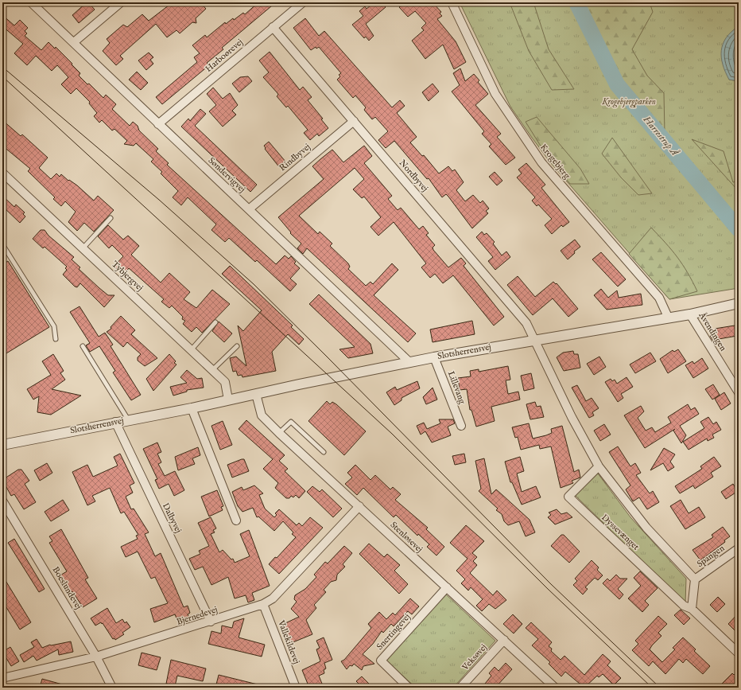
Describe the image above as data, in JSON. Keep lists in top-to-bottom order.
{
  "streets": {
    "street": [
      "Harboørevej",
      "Rindbyvej",
      "Krogebjerg",
      "Søndervigvej",
      "Nordbyvej",
      "Tybjergvej",
      "Åvendingen",
      "Slotsherrensvej",
      "Lillevang",
      "Dalbyvej",
      "Dyssevænget",
      "Stenløsevej",
      "Spangen",
      "Boeslundevej",
      "Bjernedevej",
      "Snertingevej",
      "Vallekildevej",
      "Veksøvej"
    ]
  },
  "crossings": [
    ["Harboørevej", "Søndervigvej"],
    ["Harboørevej", "Nordbyvej"],
    ["Rindbyvej", "Søndervigvej"],
    ["Rindbyvej", "Nordbyvej"],
    ["Krogebjerg", "Slotsherrensvej"],
    ["Søndervigvej", "Slotsherrensvej"],
    ["Nordbyvej", "Slotsherrensvej"],
    ["Tybjergvej", "Slotsherrensvej"],
    ["Åvendingen", "Slotsherrensvej"],
    ["Slotsherrensvej", "Lillevang"],
    ["Slotsherrensvej", "Dalbyvej"],
    ["Slotsherrensvej", "Stenløsevej"],
    ["Dalbyvej", "Bjernedevej"],
    ["Stenløsevej", "Bjernedevej"],
    ["Stenløsevej", "Snertingevej"],
    ["Stenløsevej", "Veksøvej"],
    ["Boeslundevej", "Bjernedevej"],
    ["Bjernedevej", "Vallekildevej"]
  ],
  "water": ["Harrestrup Å"],
  "parks": ["Krogebjergparken"]
}
